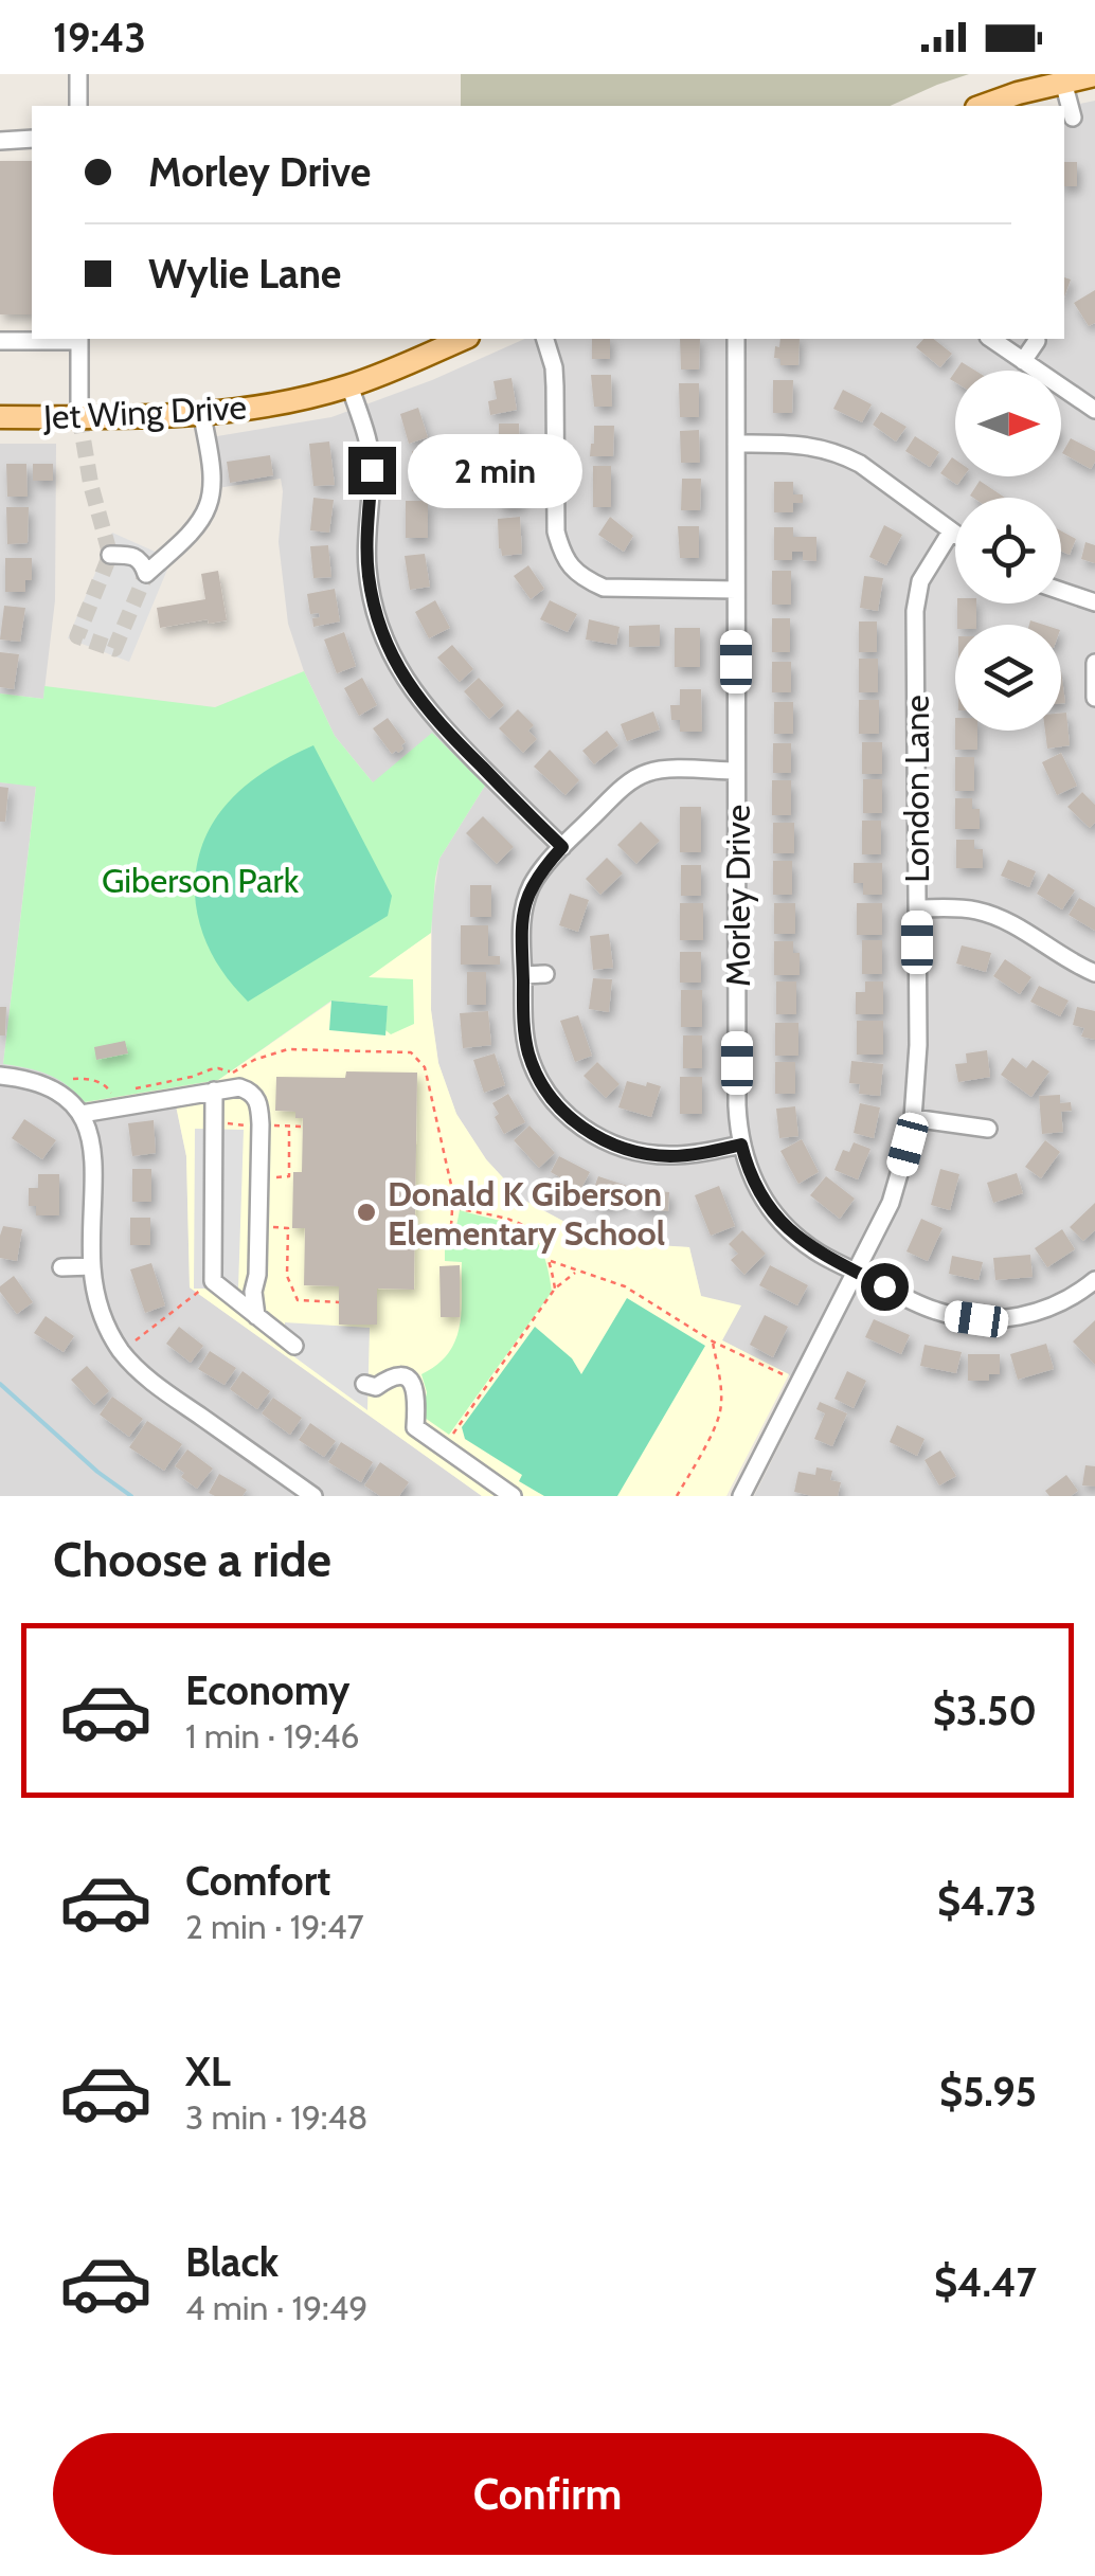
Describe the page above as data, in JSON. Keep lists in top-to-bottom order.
{
  "streets": {
    "main road": ["Jet Wing Drive"],
    "street": ["London Lane", "Morley Drive"]
  },
  "crossings": [
    ["London Lane", "Morley Drive"]
  ],
  "parks": ["Giberson Park"],
  "places": ["Donald K Giberson Elementary School"],
  "north": "right",
  "page": {
    "status": "19:43",
    "banner": ["Morley Drive", "Wylie Lane"],
    "bubble": "2 min",
    "heading": "Choose a ride",
    "list": [
      {
        "name": "Economy",
        "note": "1 min · 19:46",
        "value": "$3.50"
      },
      {
        "name": "Comfort",
        "note": "2 min · 19:47",
        "value": "$4.73"
      },
      {
        "name": "XL",
        "note": "3 min · 19:48",
        "value": "$5.95"
      },
      {
        "name": "Black",
        "note": "4 min · 19:49",
        "value": "$4.47"
      }
    ],
    "buttons": "Confirm"
  }
}
